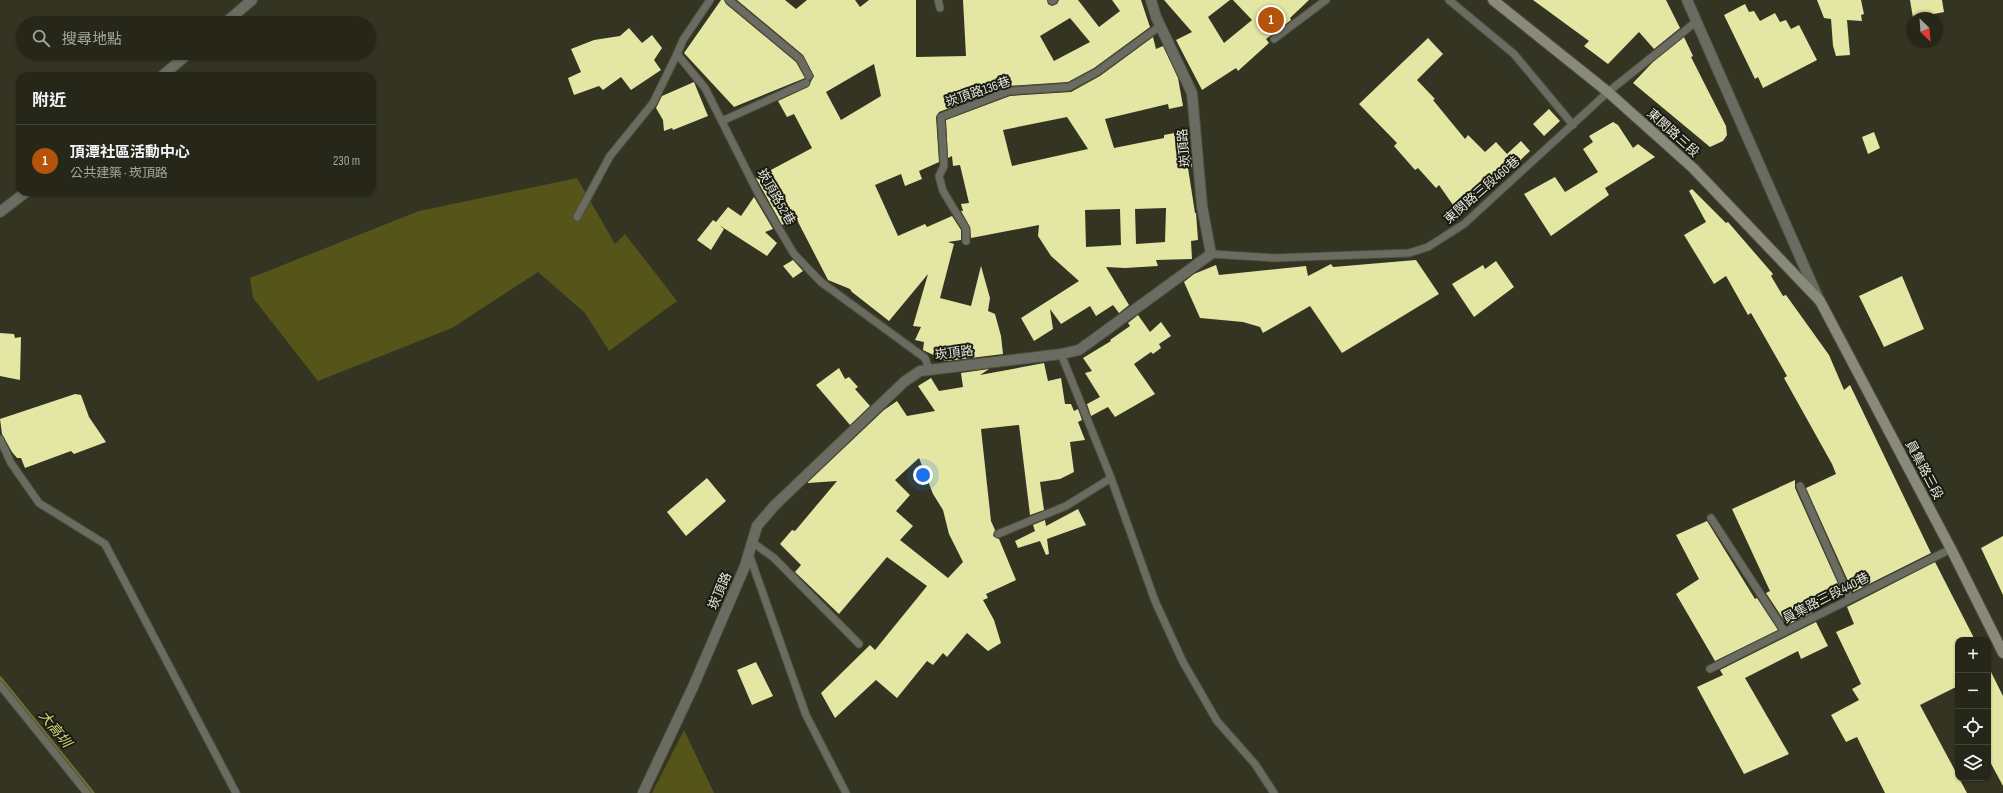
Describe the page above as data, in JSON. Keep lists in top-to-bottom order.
{
  "streets": {
    "main road": ["東閔路三段", "員集路三段"],
    "street": ["崁頂路"],
    "lane": [
      "崁頂路136巷",
      "東閔路三段460巷",
      "崁頂路52巷",
      "員集路三段440巷"
    ]
  },
  "crossings": [
    ["崁頂路136巷", "崁頂路"],
    ["東閔路三段", "東閔路三段460巷"],
    ["東閔路三段", "員集路三段"],
    ["崁頂路", "東閔路三段460巷"],
    ["崁頂路", "崁頂路52巷"],
    ["員集路三段", "員集路三段440巷"]
  ],
  "water": ["大高圳"],
  "north": "bottom right",
  "page": {
    "pins": "1",
    "search": "搜尋地點",
    "heading": "附近",
    "list": [
      {
        "mark": "1",
        "name": "頂潭社區活動中心",
        "note": "公共建築 · 崁頂路",
        "value": "230 m"
      }
    ],
    "map_buttons": ["+", "−"]
  }
}
